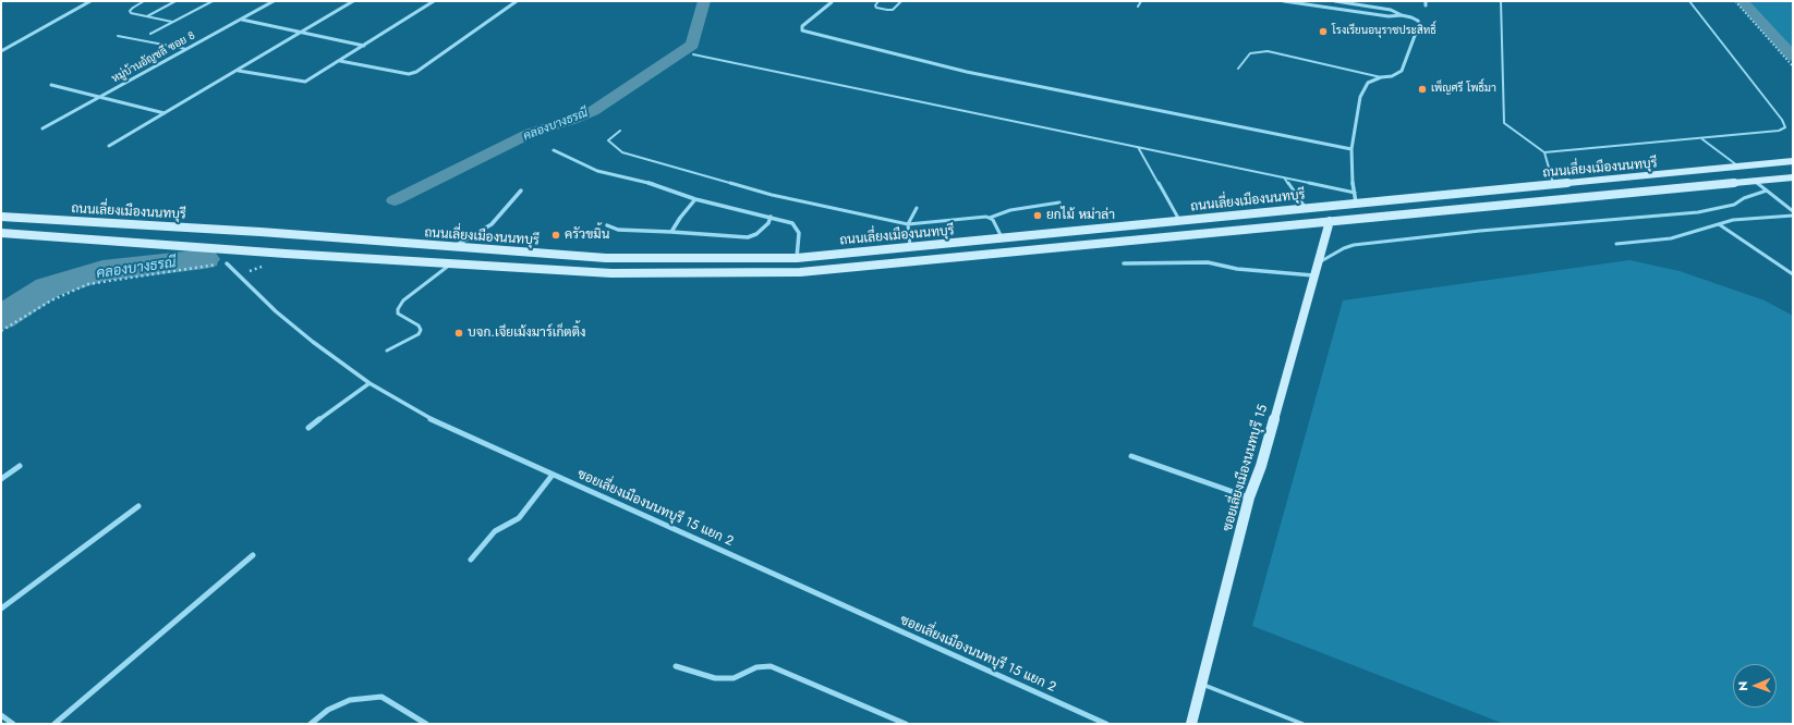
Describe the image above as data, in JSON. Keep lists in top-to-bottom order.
{
  "streets": {
    "main road": ["ถนนเลี่ยงเมืองนนทบุรี", "ซอยเลี่ยงเมืองนนทบุรี 15"],
    "street": ["หมู่บ้านอัญชลี ซอย 8", "ซอยเลี่ยงเมืองนนทบุรี 15 แยก 2"]
  },
  "crossings": [
    ["ถนนเลี่ยงเมืองนนทบุรี", "ซอยเลี่ยงเมืองนนทบุรี 15"]
  ],
  "water": ["คลองบางธรณี"],
  "places": [
    "โรงเรียนอนุราชประสิทธิ์",
    "เพ็ญศรี โพธิ์มา",
    "ยกไม้ หม่าล่า",
    "ครัวขมิ้น",
    "บจก.เจียเม้งมาร์เก็ตติ้ง"
  ],
  "north": "left"
}
